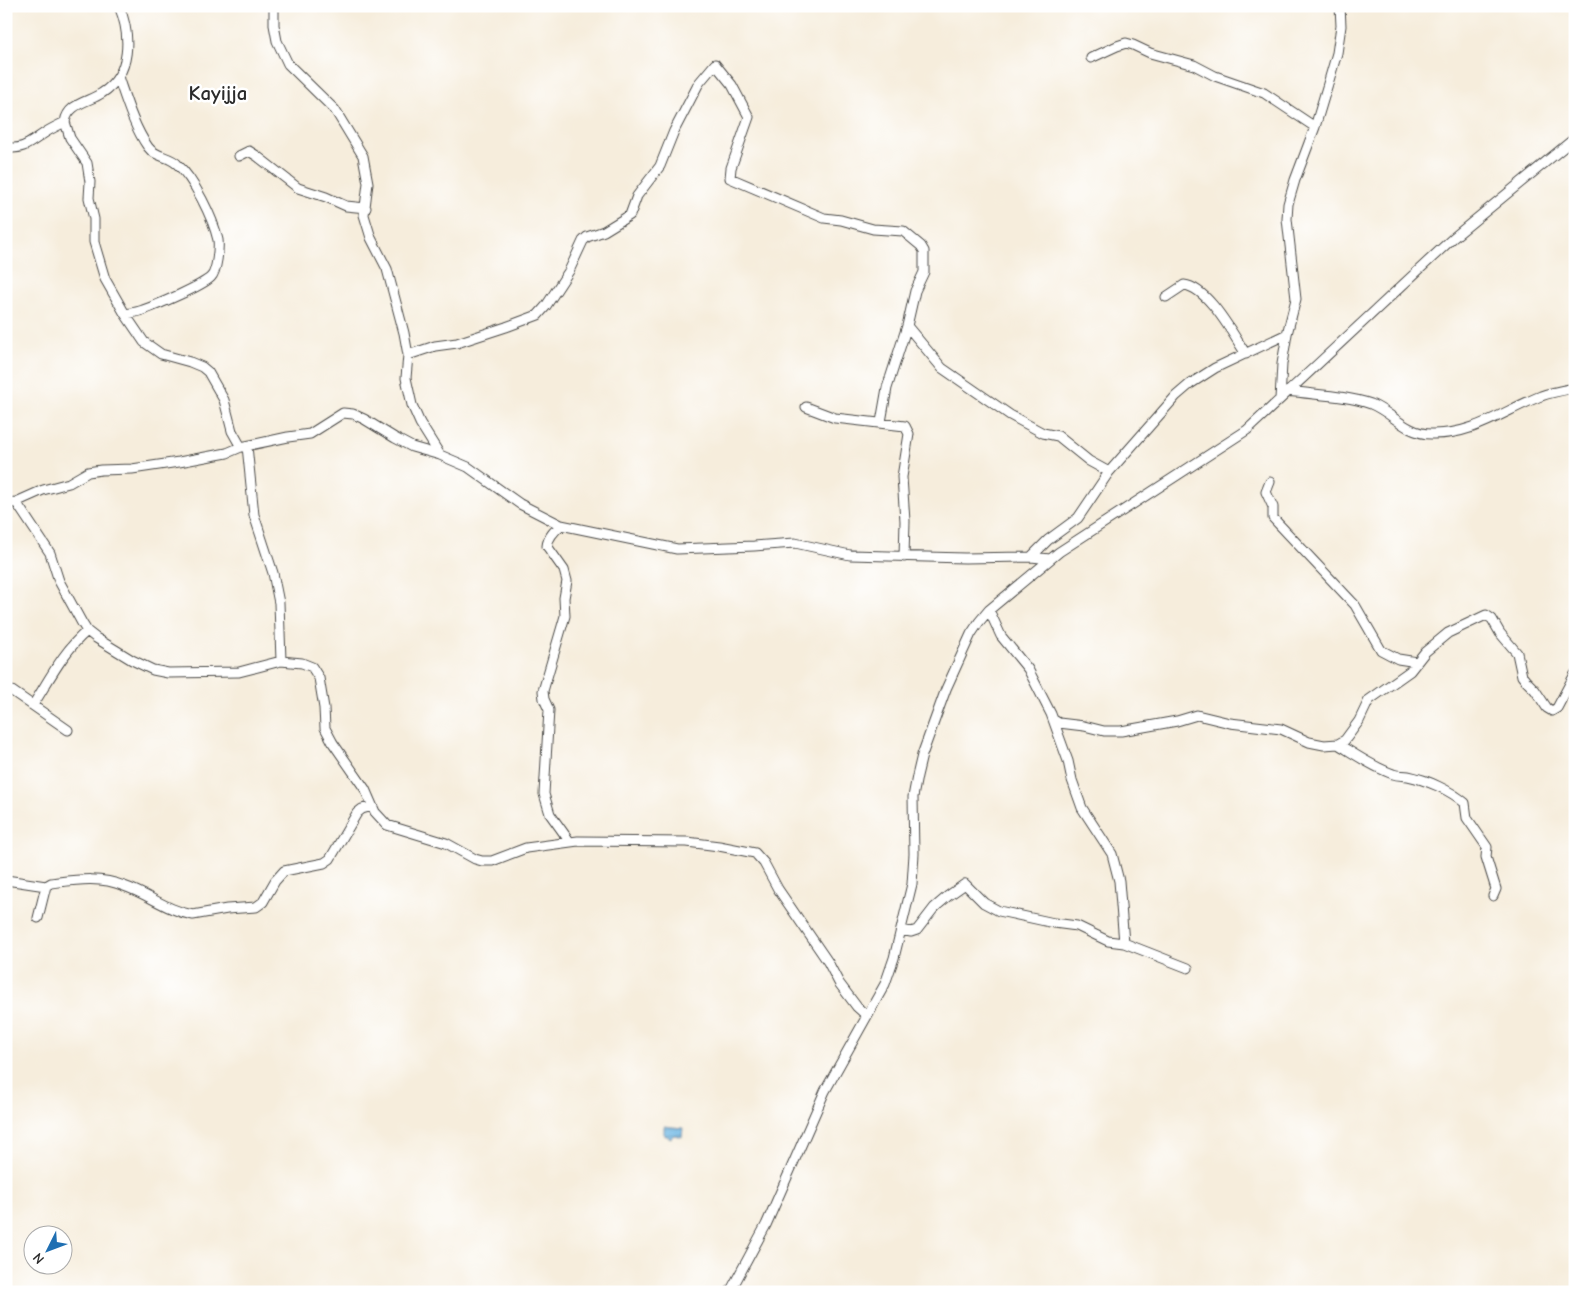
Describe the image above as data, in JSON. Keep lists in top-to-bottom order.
{
  "districts": ["Kayijja"],
  "north": "bottom left"
}
